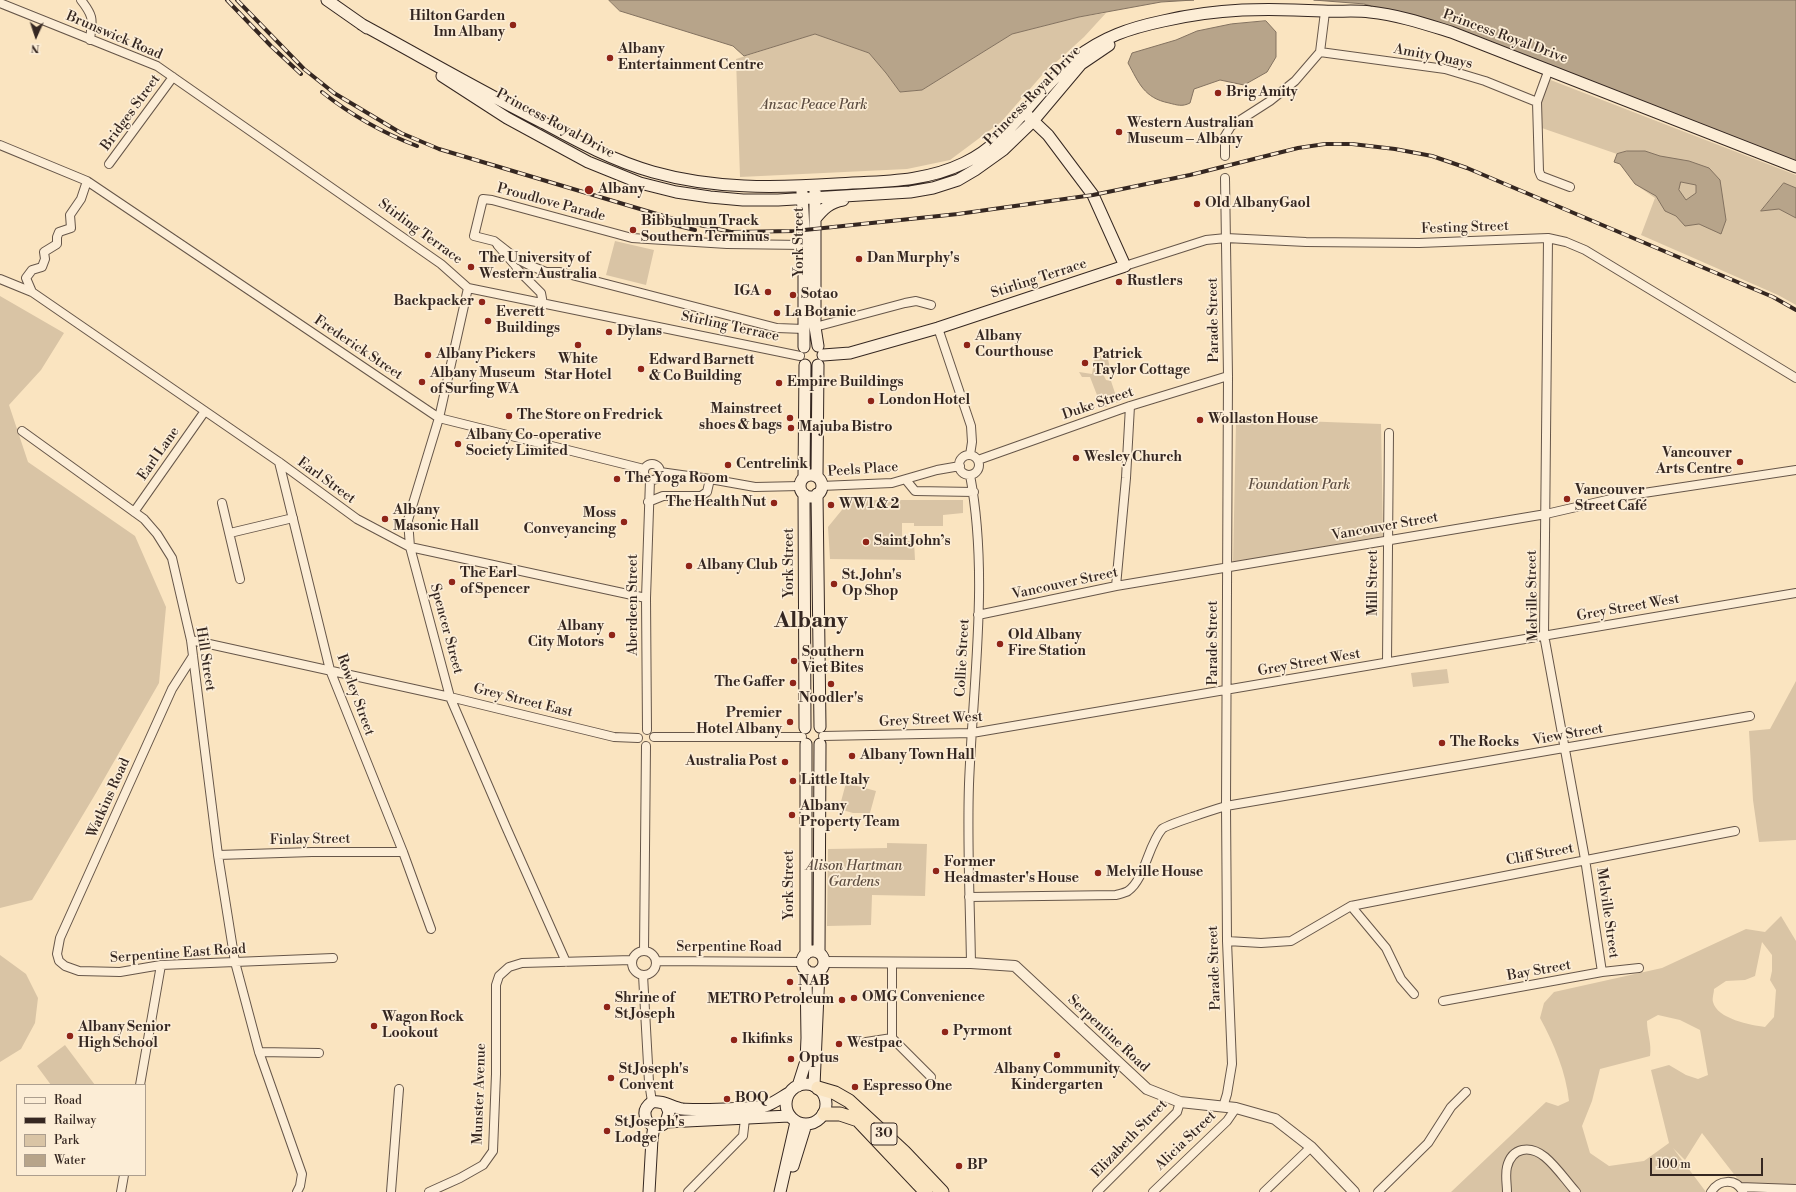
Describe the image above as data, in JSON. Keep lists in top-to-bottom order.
{
  "streets": {
    "highway": ["30"],
    "main road": ["Princess Royal Drive", "Stirling Terrace", "York Street"],
    "street": [
      "Brunswick Road",
      "Amity Quays",
      "Bridges Street",
      "Proudlove Parade",
      "Festing Street",
      "Parade Street",
      "Frederick Street",
      "Duke Street",
      "Earl Lane",
      "Peels Place",
      "Earl Street",
      "Vancouver Street",
      "Mill Street",
      "Melville Street",
      "Aberdeen Street",
      "Grey Street West",
      "Spencer Street",
      "Collie Street",
      "Hill Street",
      "Rowley Street",
      "Grey Street East",
      "View Street",
      "Watkins Road",
      "Finlay Street",
      "Cliff Street",
      "Serpentine Road",
      "Serpentine East Road",
      "Bay Street",
      "Munster Avenue",
      "Elizabeth Street",
      "Alicia Street"
    ]
  },
  "crossings": [
    ["Brunswick Road", "Bridges Street"],
    ["Brunswick Road", "Stirling Terrace"],
    ["Princess Royal Drive", "York Street"],
    ["Bridges Street", "Stirling Terrace"],
    ["Proudlove Parade", "York Street"],
    ["Festing Street", "Stirling Terrace"],
    ["Festing Street", "Parade Street"],
    ["Festing Street", "Melville Street"],
    ["Stirling Terrace", "York Street"],
    ["Stirling Terrace", "Spencer Street"],
    ["York Street", "Peels Place"],
    ["York Street", "Grey Street West"],
    ["York Street", "Serpentine Road"],
    ["York Street", "30"],
    ["Parade Street", "Duke Street"],
    ["Parade Street", "Vancouver Street"],
    ["Parade Street", "Grey Street West"],
    ["Parade Street", "View Street"],
    ["Parade Street", "Cliff Street"],
    ["Parade Street", "Serpentine Road"],
    ["Frederick Street", "Aberdeen Street"],
    ["Frederick Street", "Spencer Street"],
    ["Duke Street", "Peels Place"],
    ["Duke Street", "Collie Street"],
    ["Earl Lane", "Earl Street"],
    ["Earl Lane", "Hill Street"],
    ["Peels Place", "Collie Street"],
    ["Earl Street", "Aberdeen Street"],
    ["Earl Street", "Spencer Street"],
    ["Earl Street", "Rowley Street"],
    ["Vancouver Street", "Mill Street"],
    ["Vancouver Street", "Melville Street"],
    ["Vancouver Street", "Collie Street"],
    ["Mill Street", "Grey Street West"],
    ["Melville Street", "Grey Street West"],
    ["Melville Street", "View Street"],
    ["Melville Street", "Cliff Street"],
    ["Melville Street", "Bay Street"],
    ["Aberdeen Street", "Grey Street East"],
    ["Grey Street West", "Collie Street"],
    ["Spencer Street", "Grey Street East"],
    ["Spencer Street", "Munster Avenue"],
    ["Collie Street", "View Street"],
    ["Collie Street", "Serpentine Road"],
    ["Hill Street", "Grey Street East"],
    ["Hill Street", "Watkins Road"],
    ["Hill Street", "Finlay Street"],
    ["Hill Street", "Serpentine East Road"],
    ["Rowley Street", "Grey Street East"],
    ["Rowley Street", "Finlay Street"],
    ["Watkins Road", "Serpentine East Road"],
    ["Serpentine Road", "Elizabeth Street"],
    ["Serpentine Road", "Alicia Street"]
  ],
  "districts": ["Albany"],
  "parks": ["Anzac Peace Park", "Foundation Park", "Alison Hartman Gardens"],
  "places": [
    "Hilton Garden Inn Albany",
    "Albany Entertainment Centre",
    "Brig Amity",
    "Western Australian Museum – Albany",
    "Albany",
    "Old AlbanyGaol",
    "Bibbulmun Track Southern Terminus",
    "Dan Murphy's",
    "The University of Western Australia",
    "Rustlers",
    "IGA",
    "Sotao",
    "Backpacker",
    "La Botanic",
    "Everett Buildings",
    "Dylans",
    "White Star Hotel",
    "Albany Courthouse",
    "Albany Pickers",
    "Patrick Taylor Cottage",
    "Edward Barnett & Co Building",
    "Albany Museum of Surfing WA",
    "Empire Buildings",
    "London Hotel",
    "The Store on Fredrick",
    "Mainstreet shoes & bags",
    "Wollaston House",
    "Majuba Bistro",
    "Albany Co-operative Society Limited",
    "Wesley Church",
    "Vancouver Arts Centre",
    "Centrelink",
    "The Yoga Room",
    "Vancouver Street Café",
    "The Health Nut",
    "WW1 & 2",
    "Albany Masonic Hall",
    "Moss Conveyancing",
    "Saint John’s",
    "Albany Club",
    "The Earl of Spencer",
    "St. John's Op Shop",
    "Albany City Motors",
    "Old Albany Fire Station",
    "Southern Viet Bites",
    "The Gaffer",
    "Noodler's",
    "Premier Hotel Albany",
    "The Rocks",
    "Albany Town Hall",
    "Australia Post",
    "Little Italy",
    "Albany Property Team",
    "Former Headmaster's House",
    "Melville House",
    "NAB",
    "OMG Convenience",
    "METRO Petroleum",
    "Shrine of St Joseph",
    "Wagon Rock Lookout",
    "Pyrmont",
    "Albany Senior High School",
    "Ikifinks",
    "Westpac",
    "Albany Community Kindergarten",
    "Optus",
    "St Joseph's Convent",
    "Espresso One",
    "BOQ",
    "St Joseph's Lodge",
    "BP"
  ],
  "legend": [
    "Road",
    "Railway",
    "Park",
    "Water"
  ],
  "scale_bar": "100 m",
  "north": "bottom"
}
